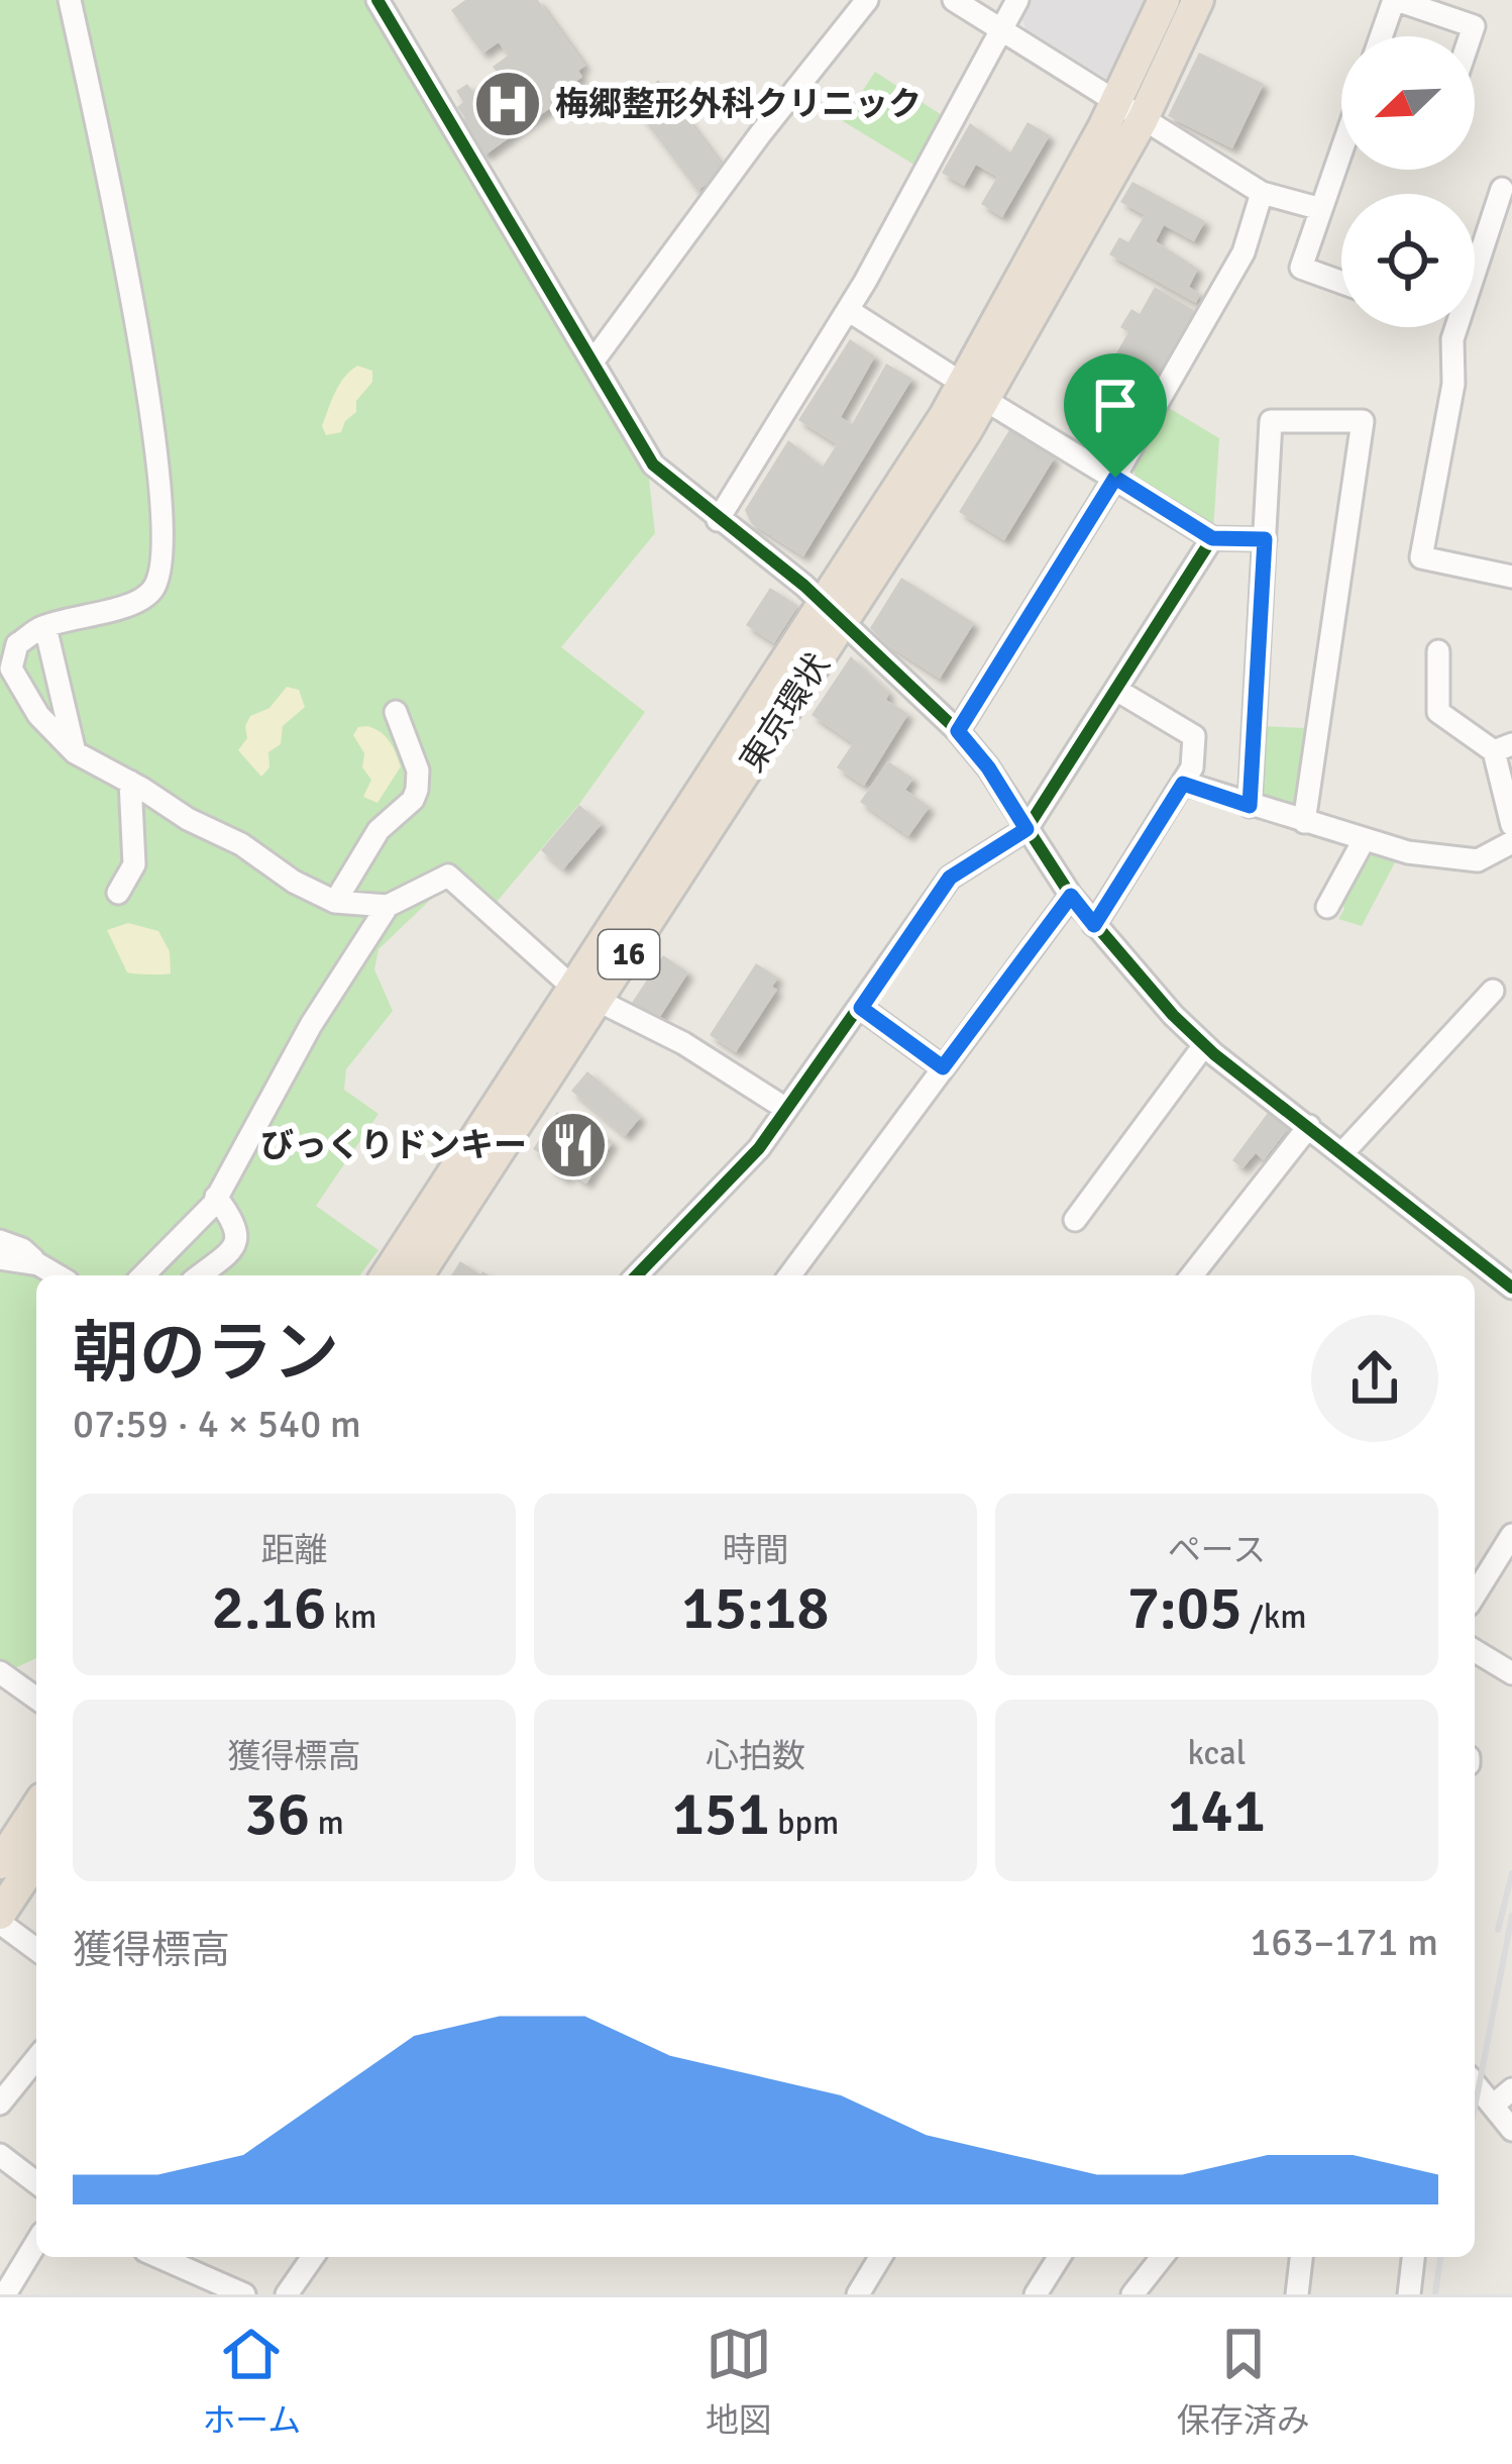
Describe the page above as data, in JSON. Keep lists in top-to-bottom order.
{
  "streets": {
    "highway": ["東京環状", "16"]
  },
  "places": {
    "hospital": ["梅郷整形外科クリニック"],
    "restaurant": ["びっくりドンキー"]
  },
  "north": "bottom left",
  "page": {
    "heading": ["朝のラン", "07:59 · 4 × 540 m"],
    "stats": [
      ["距離", "2.16 km"],
      ["時間", "15:18"],
      ["ペース", "7:05 /km"],
      ["獲得標高", "36 m"],
      ["心拍数", "151 bpm"],
      ["kcal", "141"]
    ],
    "chart": ["獲得標高", "163–171 m"],
    "tabs": ["ホーム", "地図", "保存済み"]
  }
}
